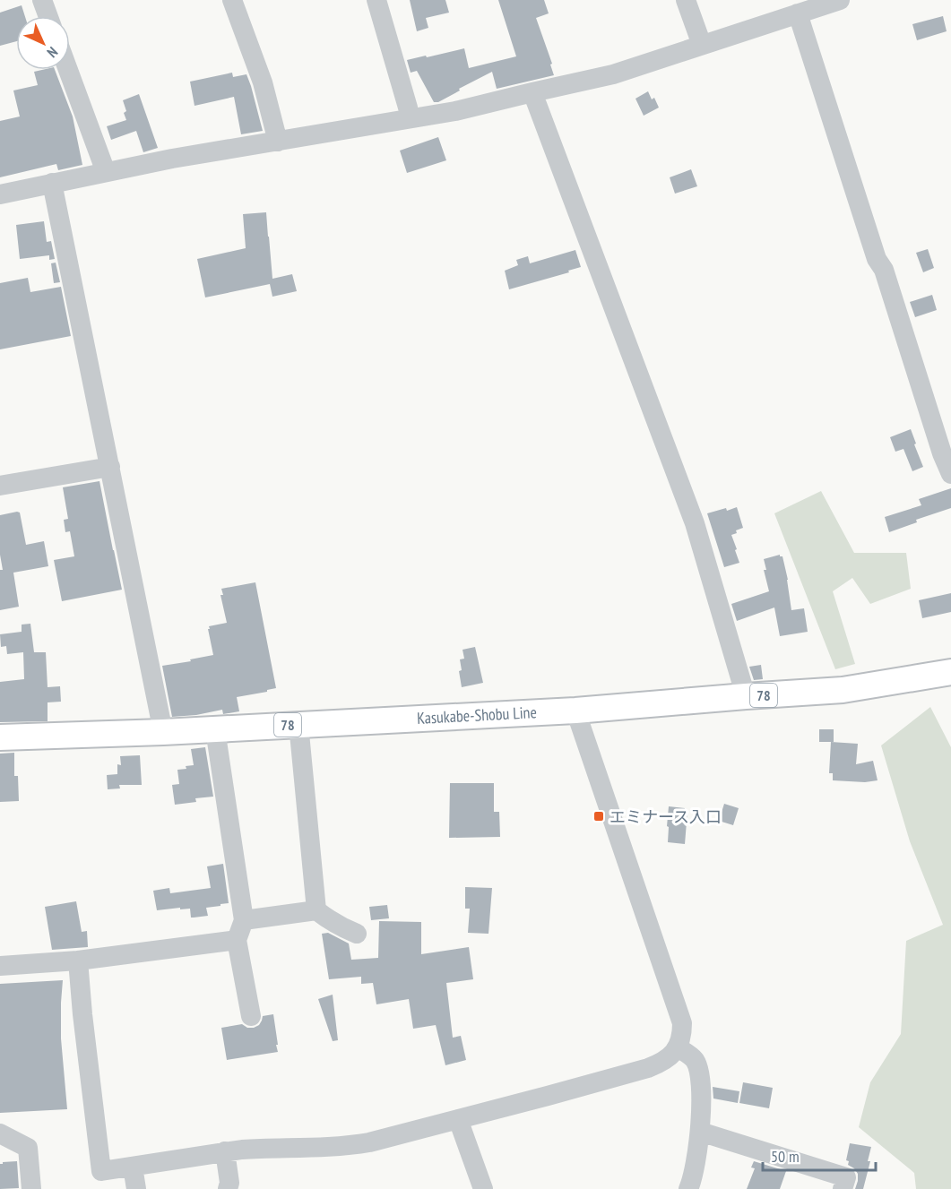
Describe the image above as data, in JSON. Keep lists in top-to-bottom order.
{
  "streets": {
    "main road": ["78", "Kasukabe-Shobu Line"]
  },
  "places": {
    "transit": ["エミナース入口"]
  },
  "scale_bar": "50 m",
  "north": "bottom right"
}
